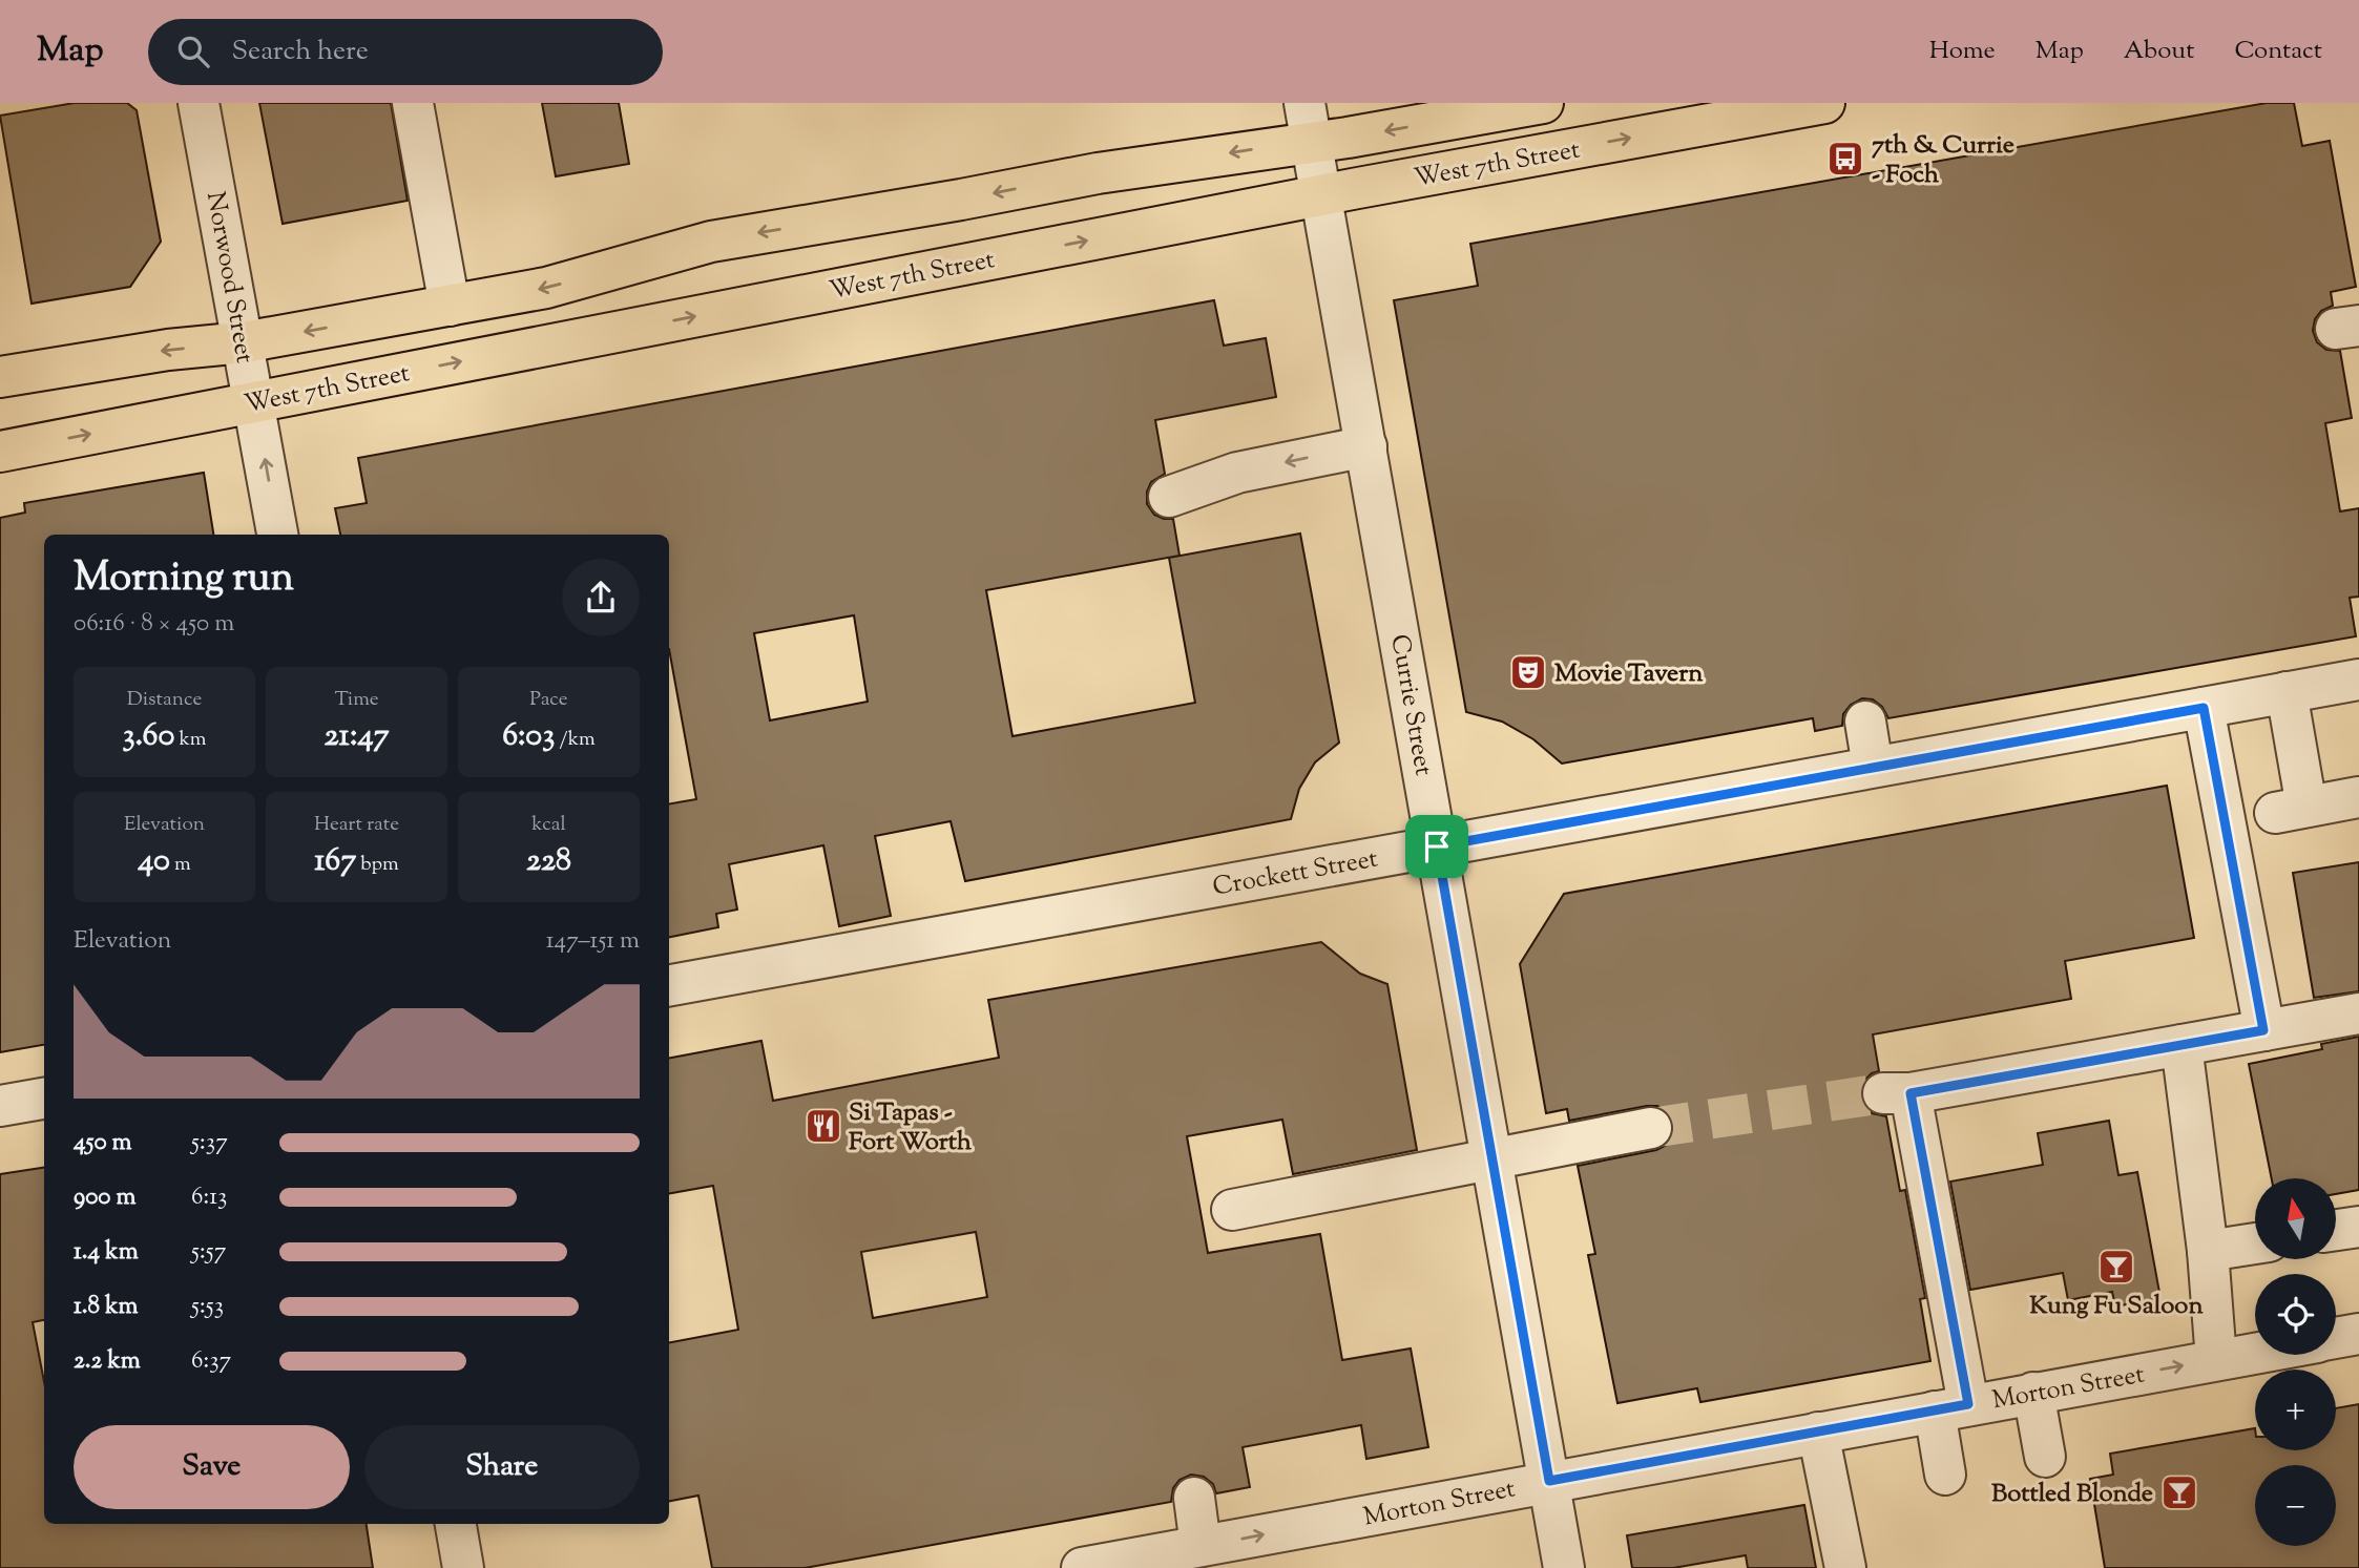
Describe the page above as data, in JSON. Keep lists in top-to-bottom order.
{
  "streets": {
    "main road": ["West 7th Street"],
    "street": [
      "Norwood Street",
      "Currie Street",
      "Crockett Street",
      "Morton Street"
    ]
  },
  "crossings": [
    ["West 7th Street", "Norwood Street"],
    ["West 7th Street", "Currie Street"],
    ["Currie Street", "Crockett Street"],
    ["Currie Street", "Morton Street"]
  ],
  "places": {
    "bus stop": ["7th & Currie - Foch"],
    "theatre": ["Movie Tavern"],
    "restaurant": ["Si Tapas - Fort Worth"],
    "bar": ["Kung Fu Saloon", "Bottled Blonde"]
  },
  "north": "top",
  "page": {
    "header": "Map",
    "search": "Search here",
    "nav": [
      "Home",
      "Map",
      "About",
      "Contact"
    ],
    "heading": ["Morning run", "06:16 · 8 × 450 m"],
    "stats": [
      ["Distance", "3.60 km"],
      ["Time", "21:47"],
      ["Pace", "6:03 /km"],
      ["Elevation", "40 m"],
      ["Heart rate", "167 bpm"],
      ["kcal", "228"]
    ],
    "chart": ["Elevation", "147–151 m"],
    "list": [
      {
        "name": "450 m",
        "note": "5:37"
      },
      {
        "name": "900 m",
        "note": "6:13"
      },
      {
        "name": "1.4 km",
        "note": "5:57"
      },
      {
        "name": "1.8 km",
        "note": "5:53"
      },
      {
        "name": "2.2 km",
        "note": "6:37"
      }
    ],
    "map_buttons": ["+", "−"],
    "buttons": ["Save", "Share"]
  }
}
